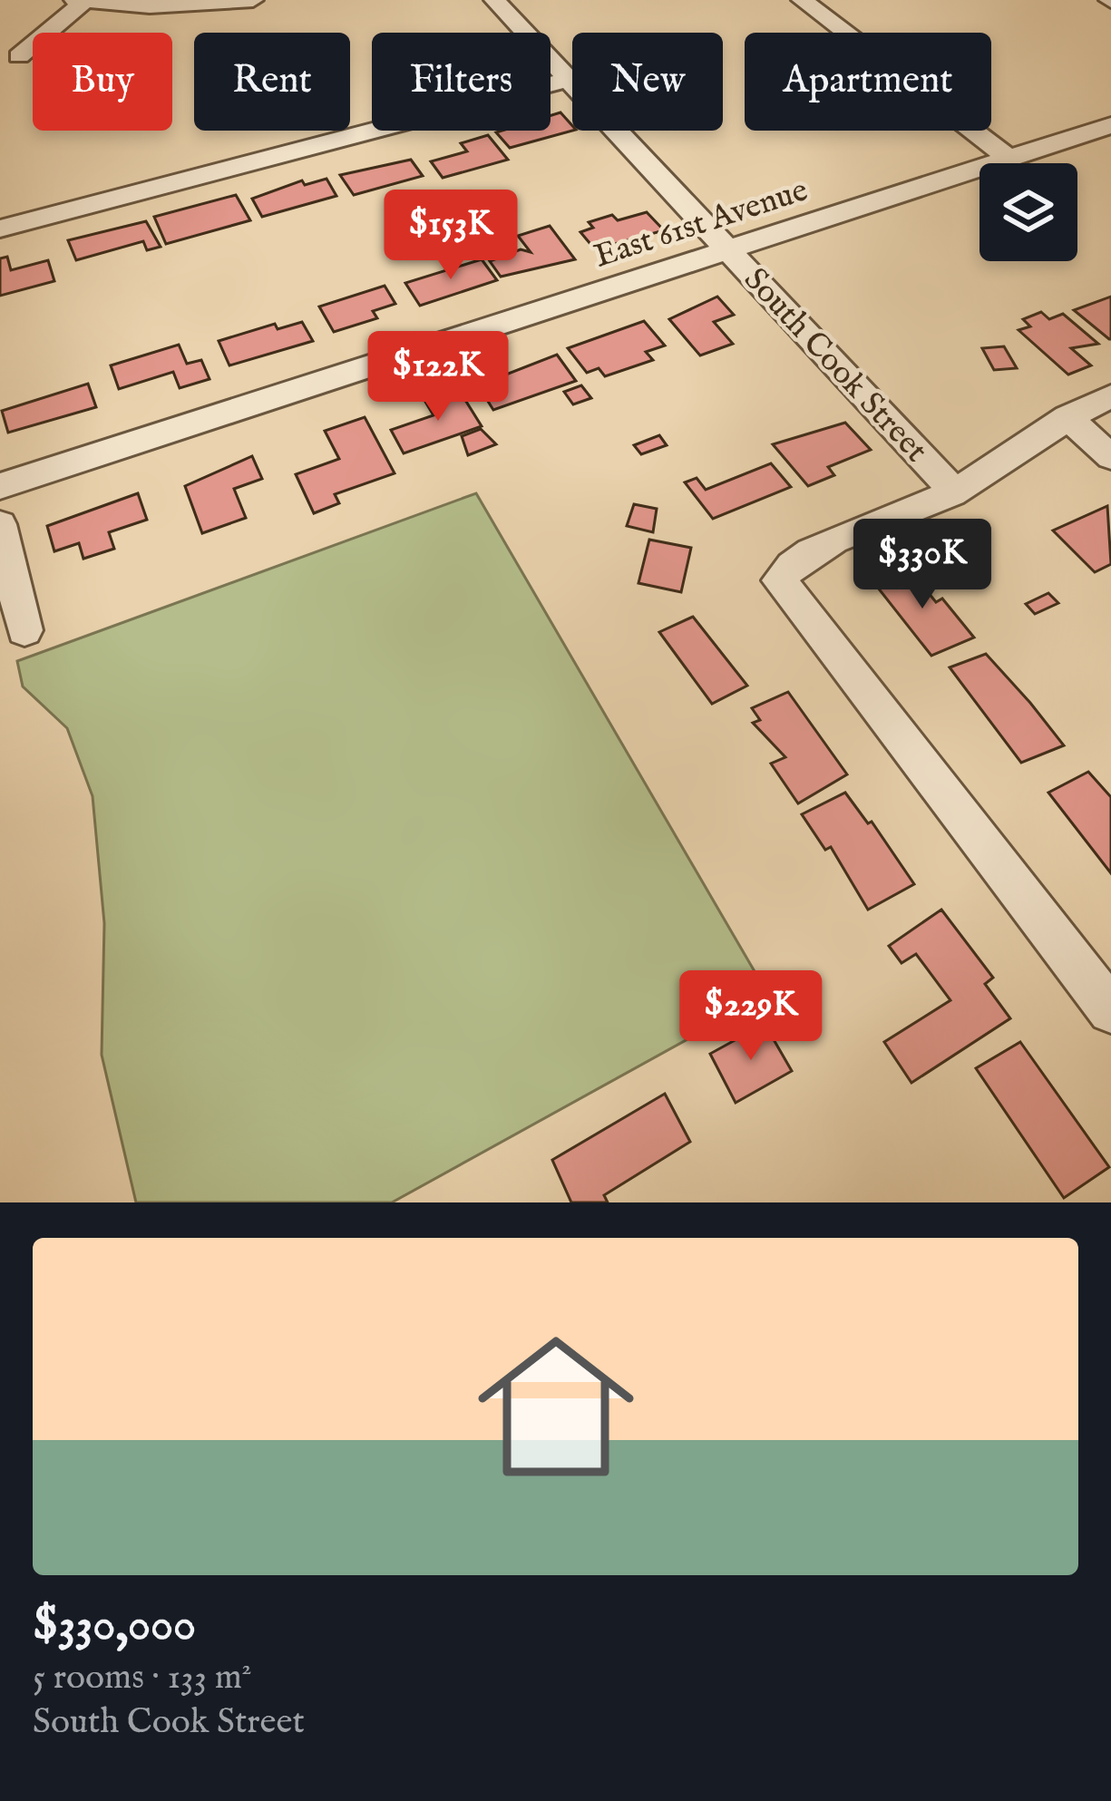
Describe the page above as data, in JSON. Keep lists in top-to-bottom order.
{
  "streets": {
    "street": ["East 61st Avenue", "South Cook Street"]
  },
  "crossings": [
    ["East 61st Avenue", "South Cook Street"]
  ],
  "page": {
    "chip": [
      "Buy",
      "Rent",
      "Filters",
      "New",
      "Apartment"
    ],
    "price": [
      "$153K",
      "$122K",
      "$330K",
      "$229K"
    ],
    "list": [
      {
        "name": "$330,000",
        "note": "5 rooms · 133 m² · South Cook Street"
      }
    ]
  }
}
